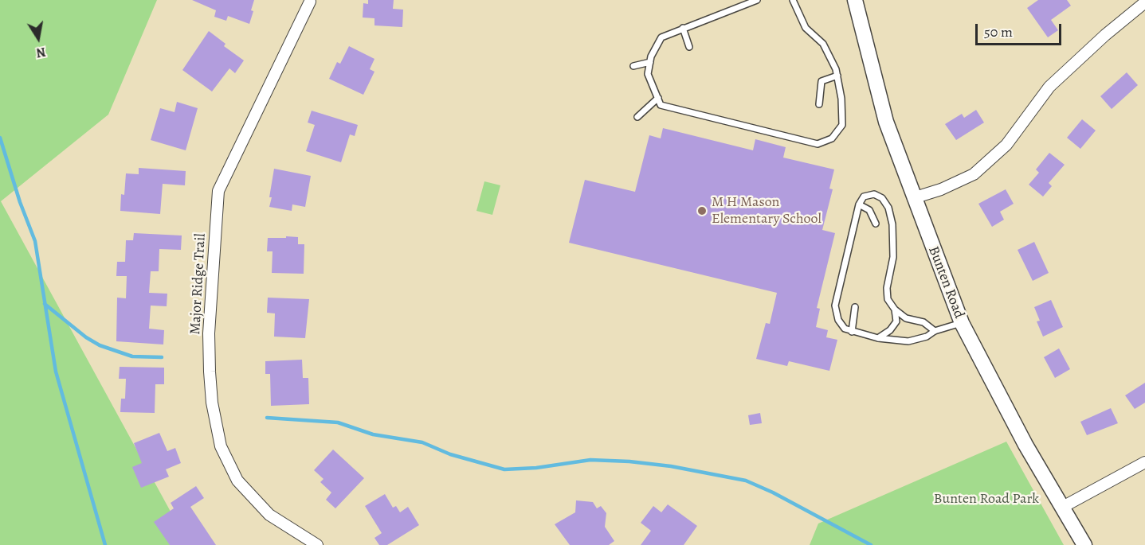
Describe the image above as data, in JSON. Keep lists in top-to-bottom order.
{
  "streets": {
    "street": ["Bunten Road", "Major Ridge Trail"]
  },
  "parks": ["Bunten Road Park"],
  "places": ["M H Mason Elementary School"],
  "scale_bar": "50 m",
  "north": "bottom"
}
